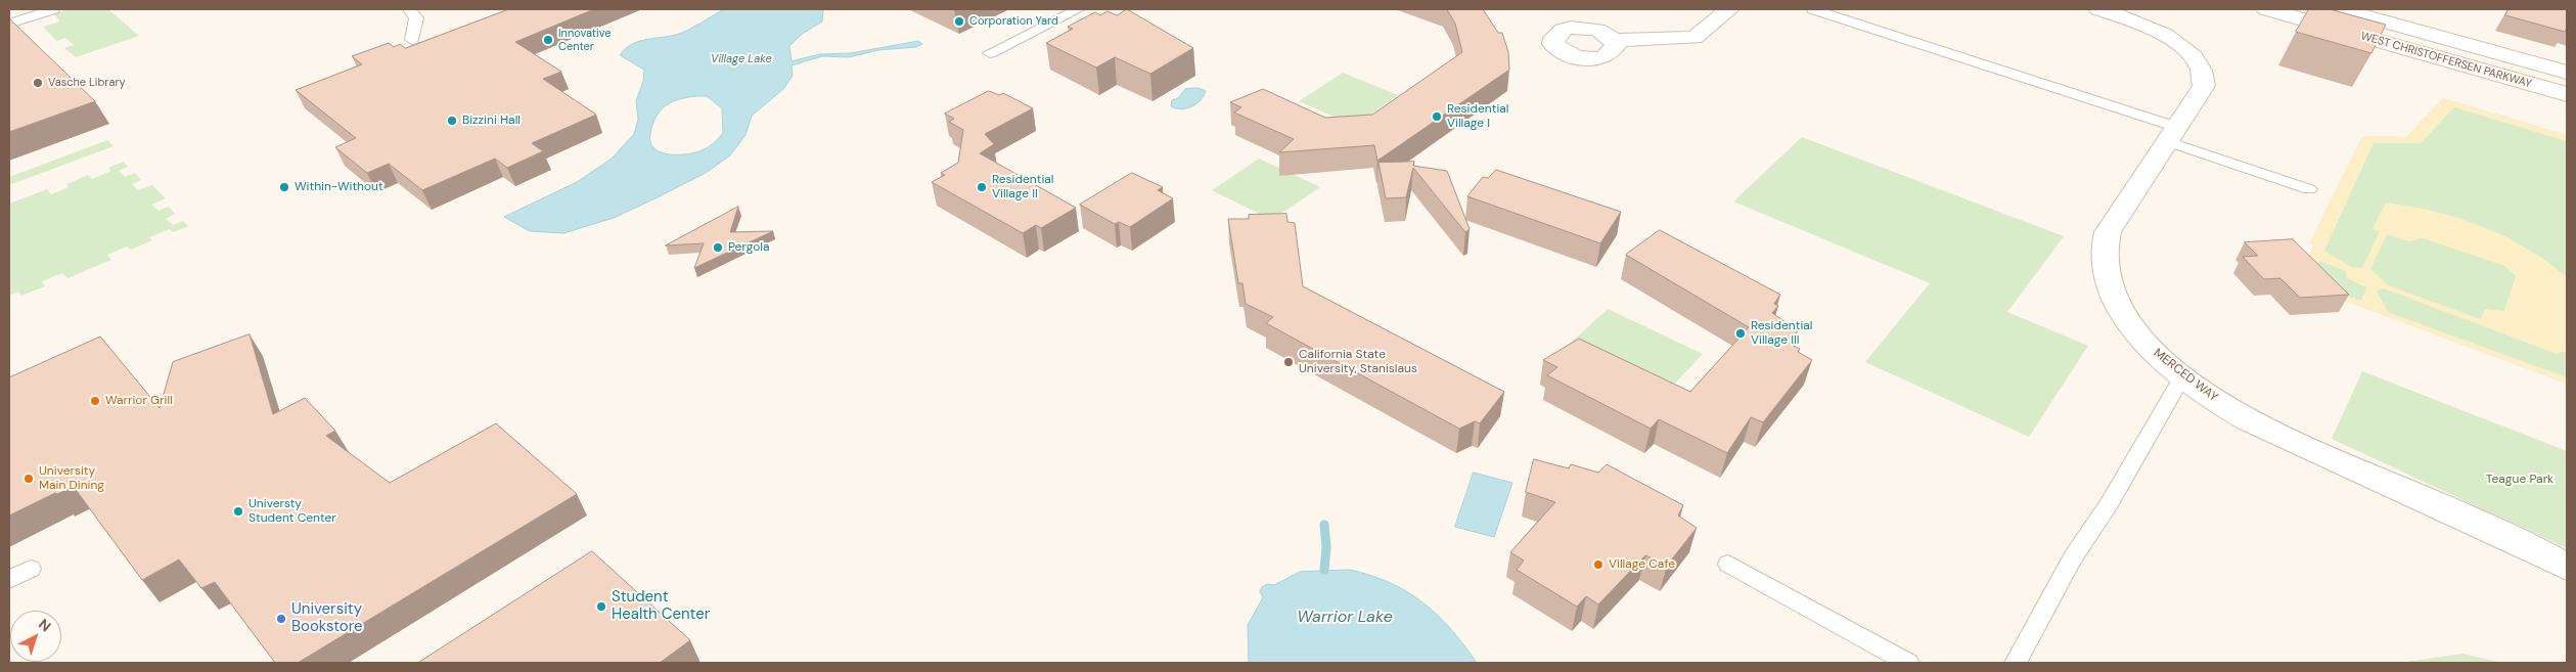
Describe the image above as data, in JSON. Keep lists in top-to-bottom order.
{
  "streets": {
    "street": ["WEST CHRISTOFFERSEN PARKWAY", "MERCED WAY"]
  },
  "water": ["Village Lake", "Warrior Lake"],
  "parks": ["Teague Park"],
  "places": [
    "Corporation Yard",
    "Innovative Center",
    "Vasche Library",
    "Residential Village I",
    "Bizzini Hall",
    "Within-Without",
    "Residential Village II",
    "Pergola",
    "Residential Village III",
    "California State University, Stanislaus",
    "Warrior Grill",
    "University Main Dining",
    "Universty Student Center",
    "Village Cafe",
    "Student Health Center",
    "University Bookstore"
  ],
  "north": "top right"
}
